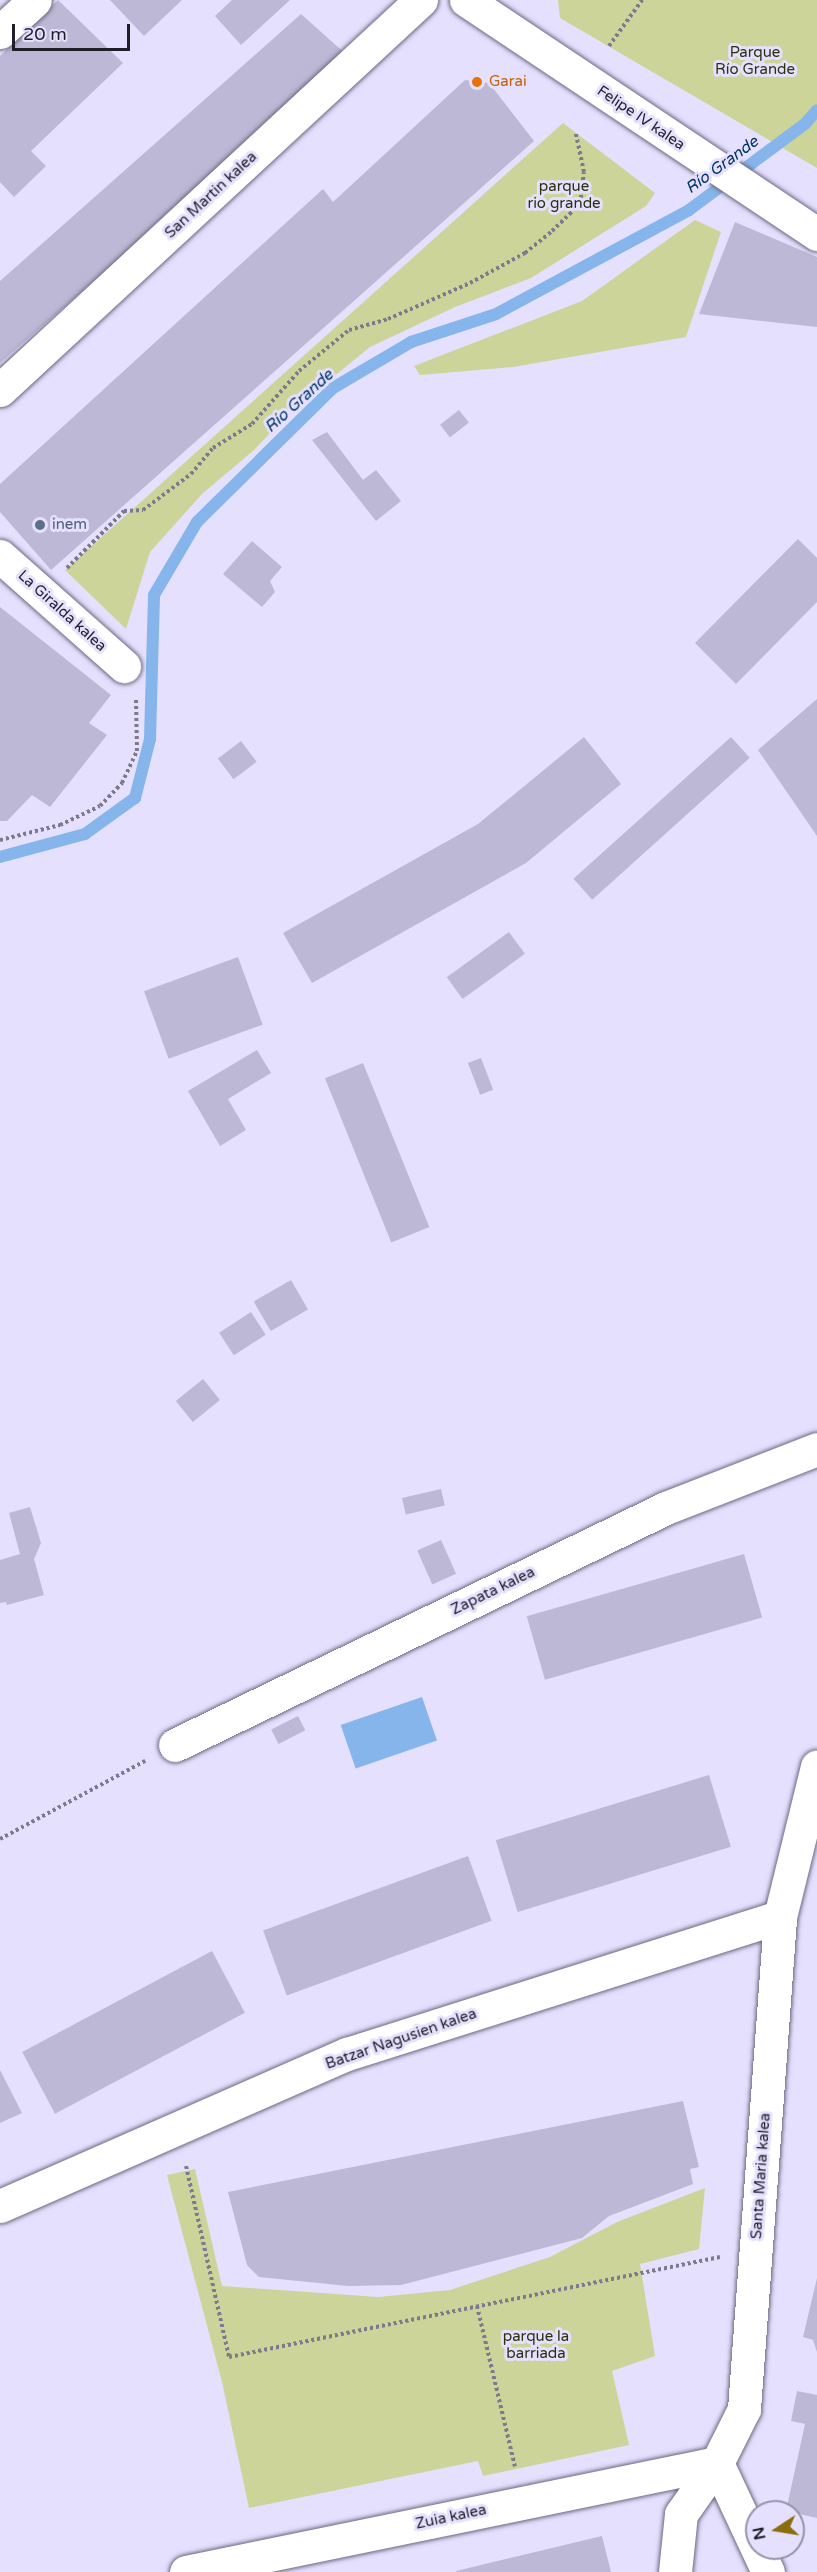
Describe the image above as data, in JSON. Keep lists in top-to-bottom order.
{
  "streets": {
    "street": [
      "Felipe IV kalea",
      "San Martin kalea",
      "La Giralda kalea",
      "Zapata kalea",
      "Batzar Nagusien kalea",
      "Santa Maria kalea",
      "Zuia kalea"
    ]
  },
  "crossings": [
    ["Batzar Nagusien kalea", "Santa Maria kalea"],
    ["Santa Maria kalea", "Zuia kalea"]
  ],
  "water": ["Río Grande"],
  "parks": ["Parque Río Grande", "parque rio grande", "parque la barriada"],
  "places": ["Garai", "inem"],
  "scale_bar": "20 m",
  "north": "left"
}
